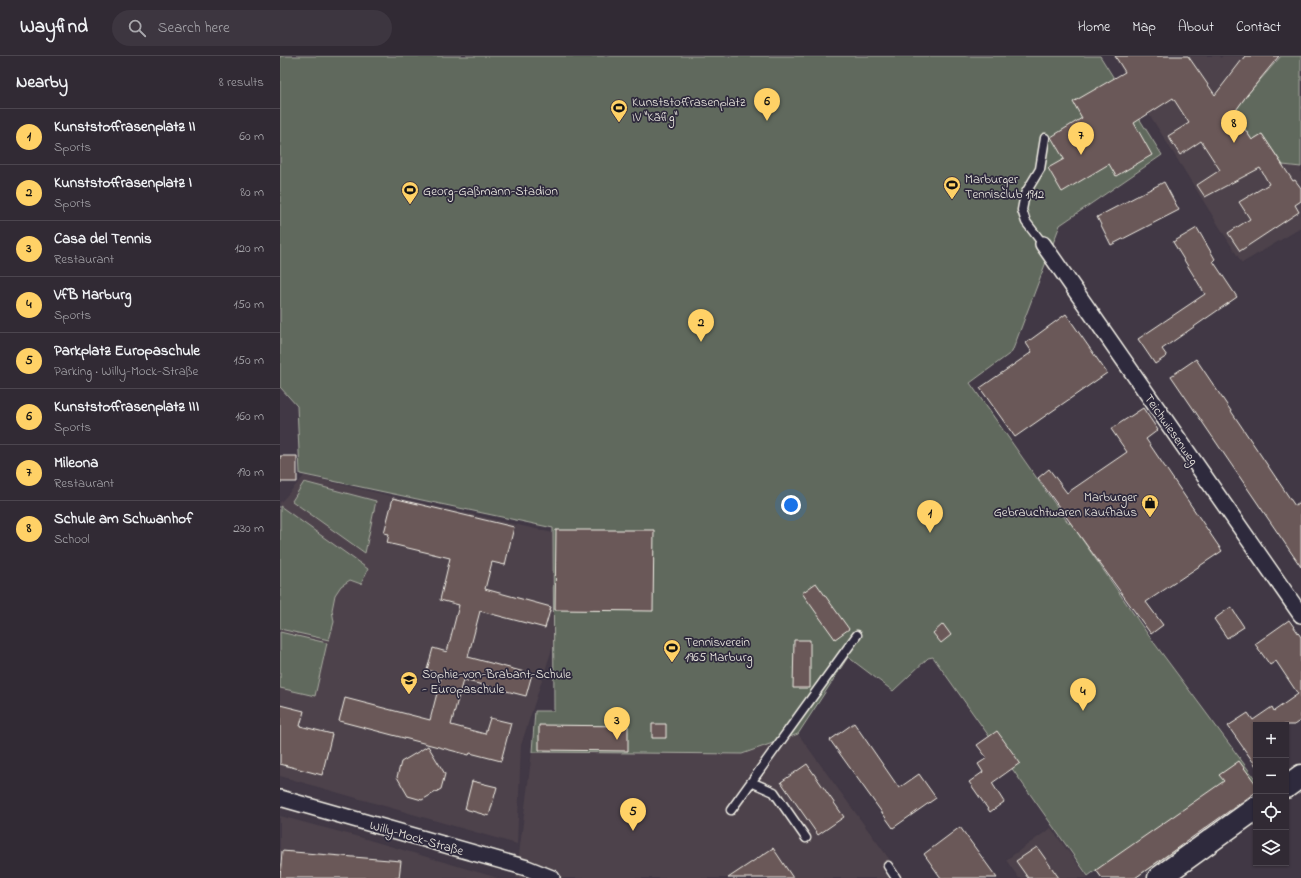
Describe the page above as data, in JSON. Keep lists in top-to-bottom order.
{
  "streets": {
    "street": ["Teichwiesenweg", "Willy-Mock-Straße"]
  },
  "places": {
    "sports": [
      "Kunststoffrasenplatz IV \"Käfig\"",
      "Marburger Tennisclub 1912",
      "Georg-Gaßmann-Stadion",
      "Tennisverein 1965 Marburg"
    ],
    "shop": ["Marburger Gebrauchtwaren Kaufhaus"],
    "school or university": ["Sophie-von-Brabant-Schule - Europaschule"]
  },
  "page": {
    "header": "Wayfind",
    "search": "Search here",
    "nav": [
      "Home",
      "Map",
      "About",
      "Contact"
    ],
    "heading": ["Nearby", "8 results"],
    "pins": [
      "6",
      "8",
      "7",
      "2",
      "1",
      "4",
      "3",
      "5"
    ],
    "list": [
      {
        "mark": "1",
        "name": "Kunststoffrasenplatz II",
        "note": "Sports",
        "value": "60 m"
      },
      {
        "mark": "2",
        "name": "Kunststoffrasenplatz I",
        "note": "Sports",
        "value": "80 m"
      },
      {
        "mark": "3",
        "name": "Casa del Tennis",
        "note": "Restaurant",
        "value": "120 m"
      },
      {
        "mark": "4",
        "name": "VfB Marburg",
        "note": "Sports",
        "value": "150 m"
      },
      {
        "mark": "5",
        "name": "Parkplatz Europaschule",
        "note": "Parking · Willy-Mock-Straße",
        "value": "150 m"
      },
      {
        "mark": "6",
        "name": "Kunststoffrasenplatz III",
        "note": "Sports",
        "value": "160 m"
      },
      {
        "mark": "7",
        "name": "Mileona",
        "note": "Restaurant",
        "value": "190 m"
      },
      {
        "mark": "8",
        "name": "Schule am Schwanhof",
        "note": "School",
        "value": "230 m"
      }
    ],
    "map_buttons": ["+", "−"]
  }
}
